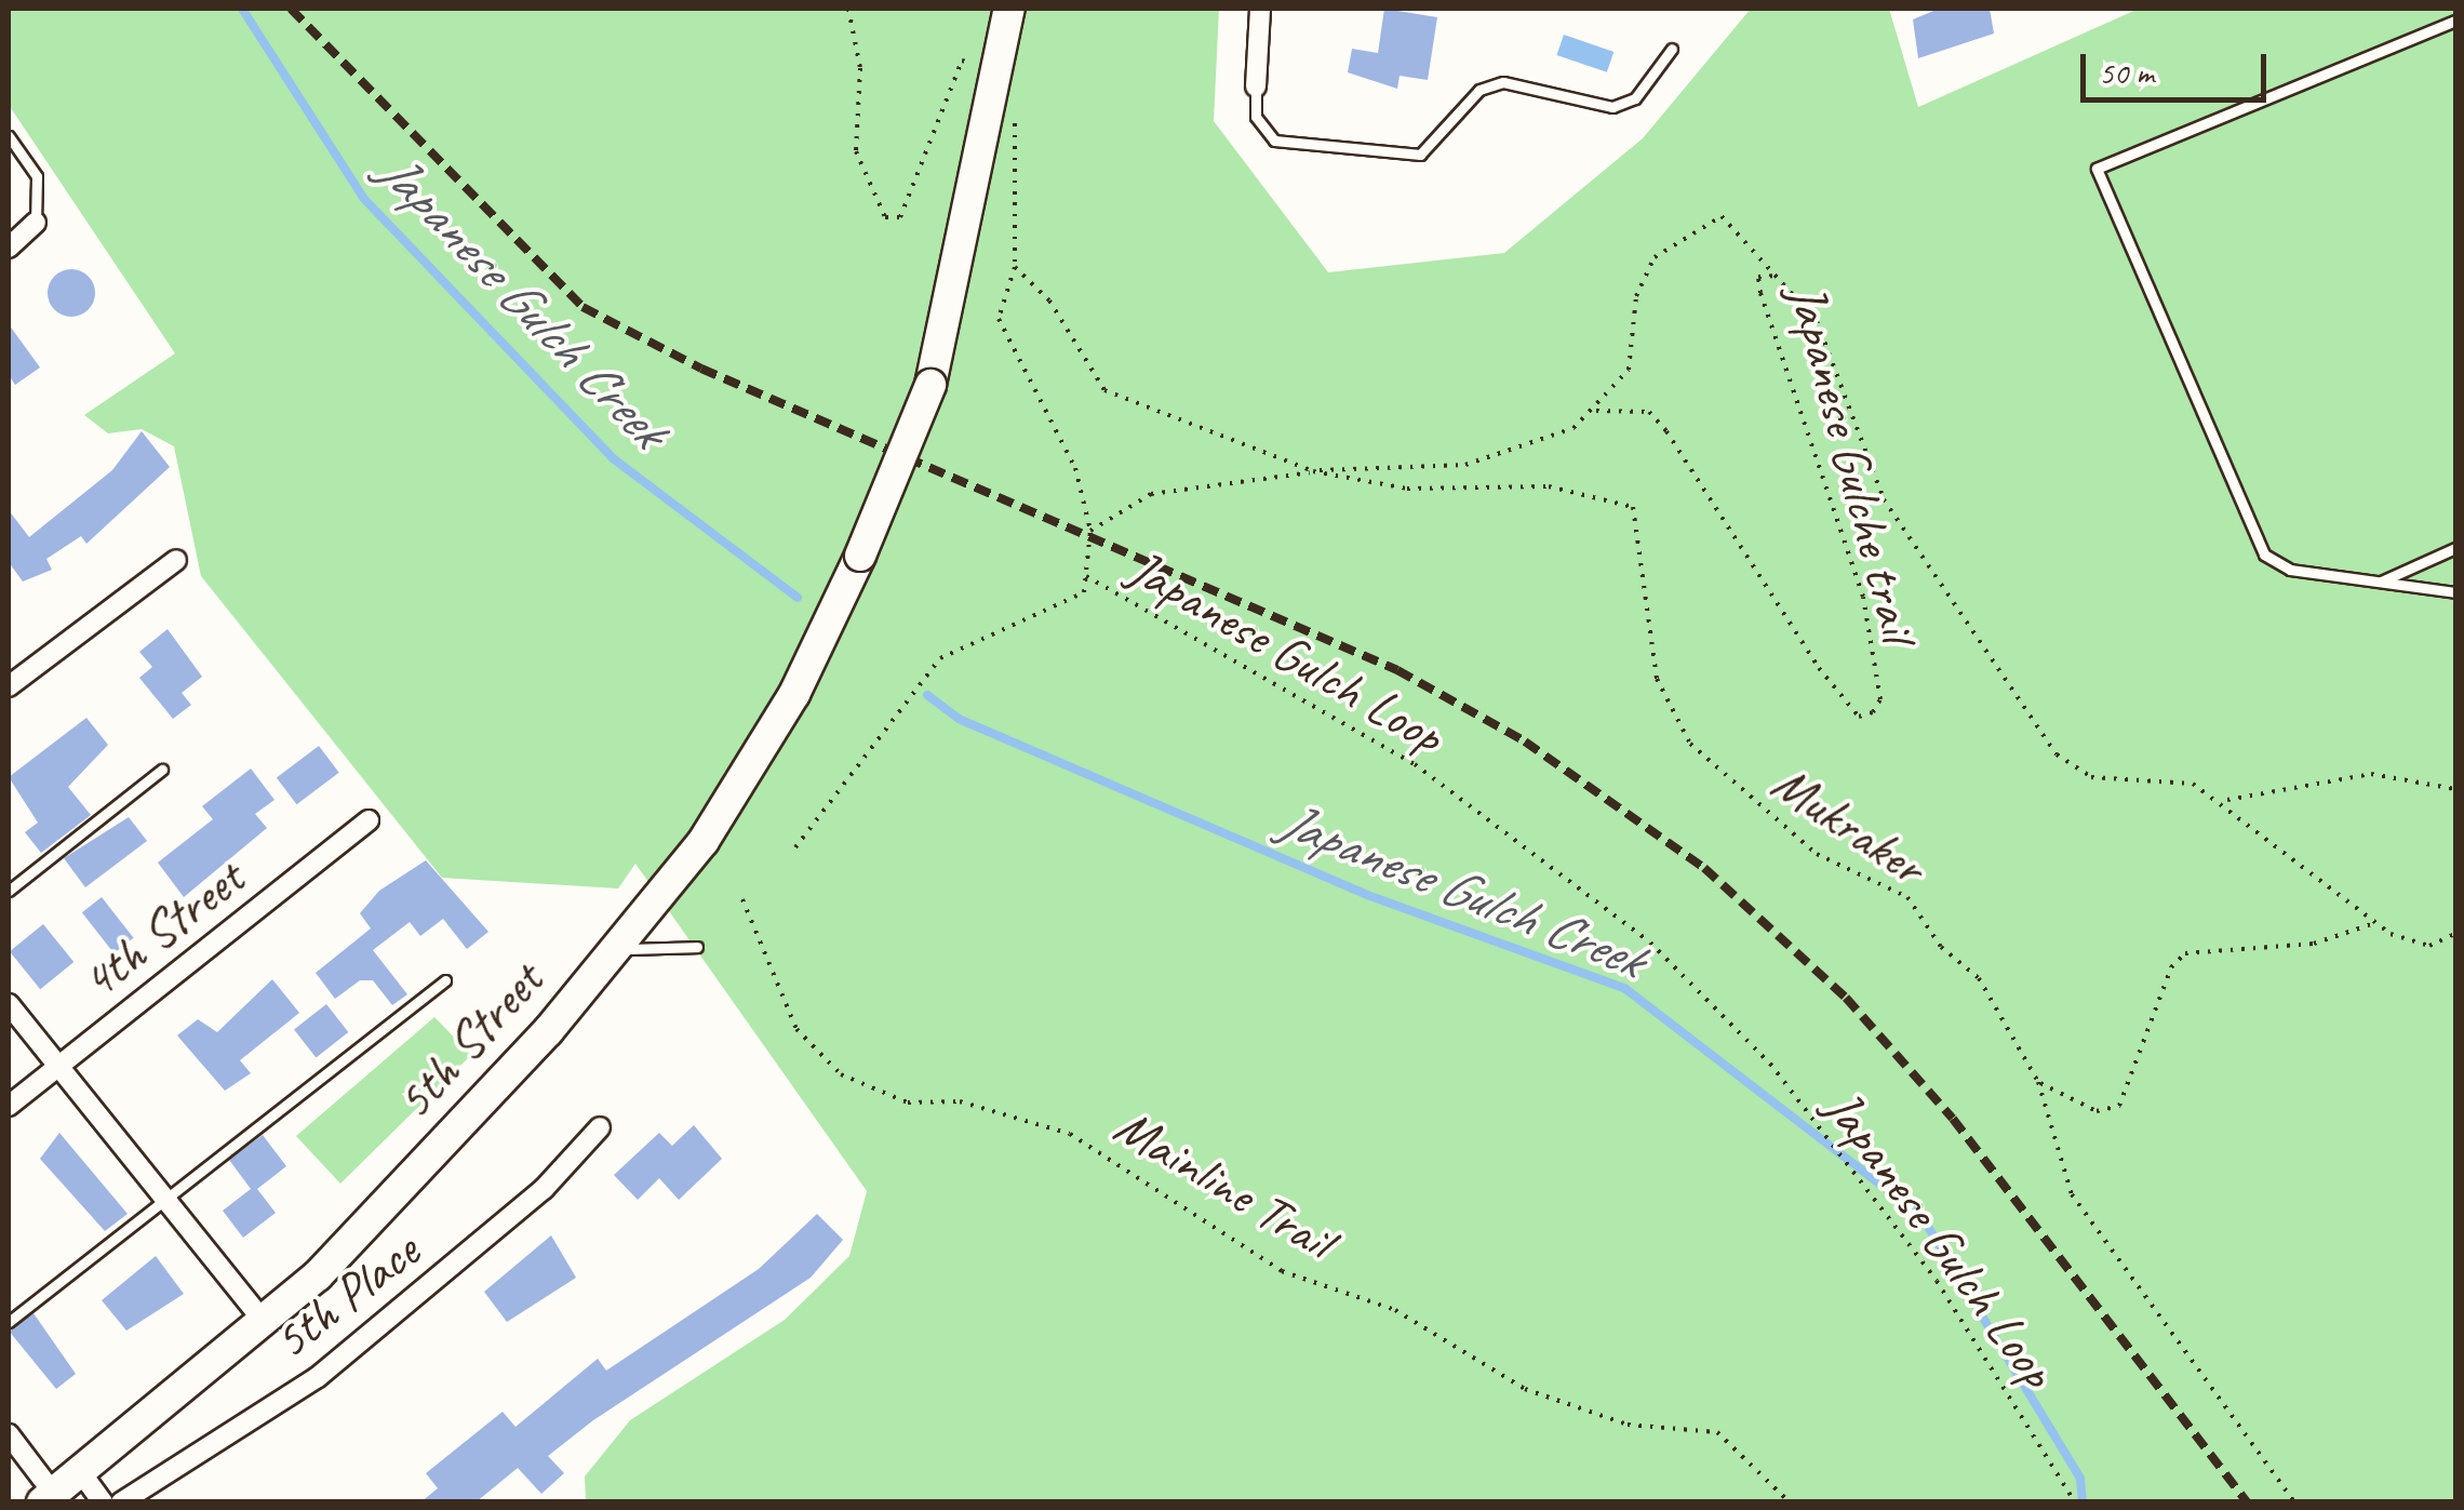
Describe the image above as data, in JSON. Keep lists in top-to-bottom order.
{
  "streets": {
    "main road": ["5th Street"],
    "street": ["4th Street", "5th Place"],
    "path": [
      "Japanese Gulche trail",
      "Japanese Gulch Loop",
      "Mukraker",
      "Mainline Trail"
    ]
  },
  "crossings": [
    ["Japanese Gulche trail", "Japanese Gulch Loop"],
    ["Japanese Gulch Loop", "Mukraker"]
  ],
  "water": ["Japanese Gulch Creek"],
  "scale_bar": "50 m"
}
